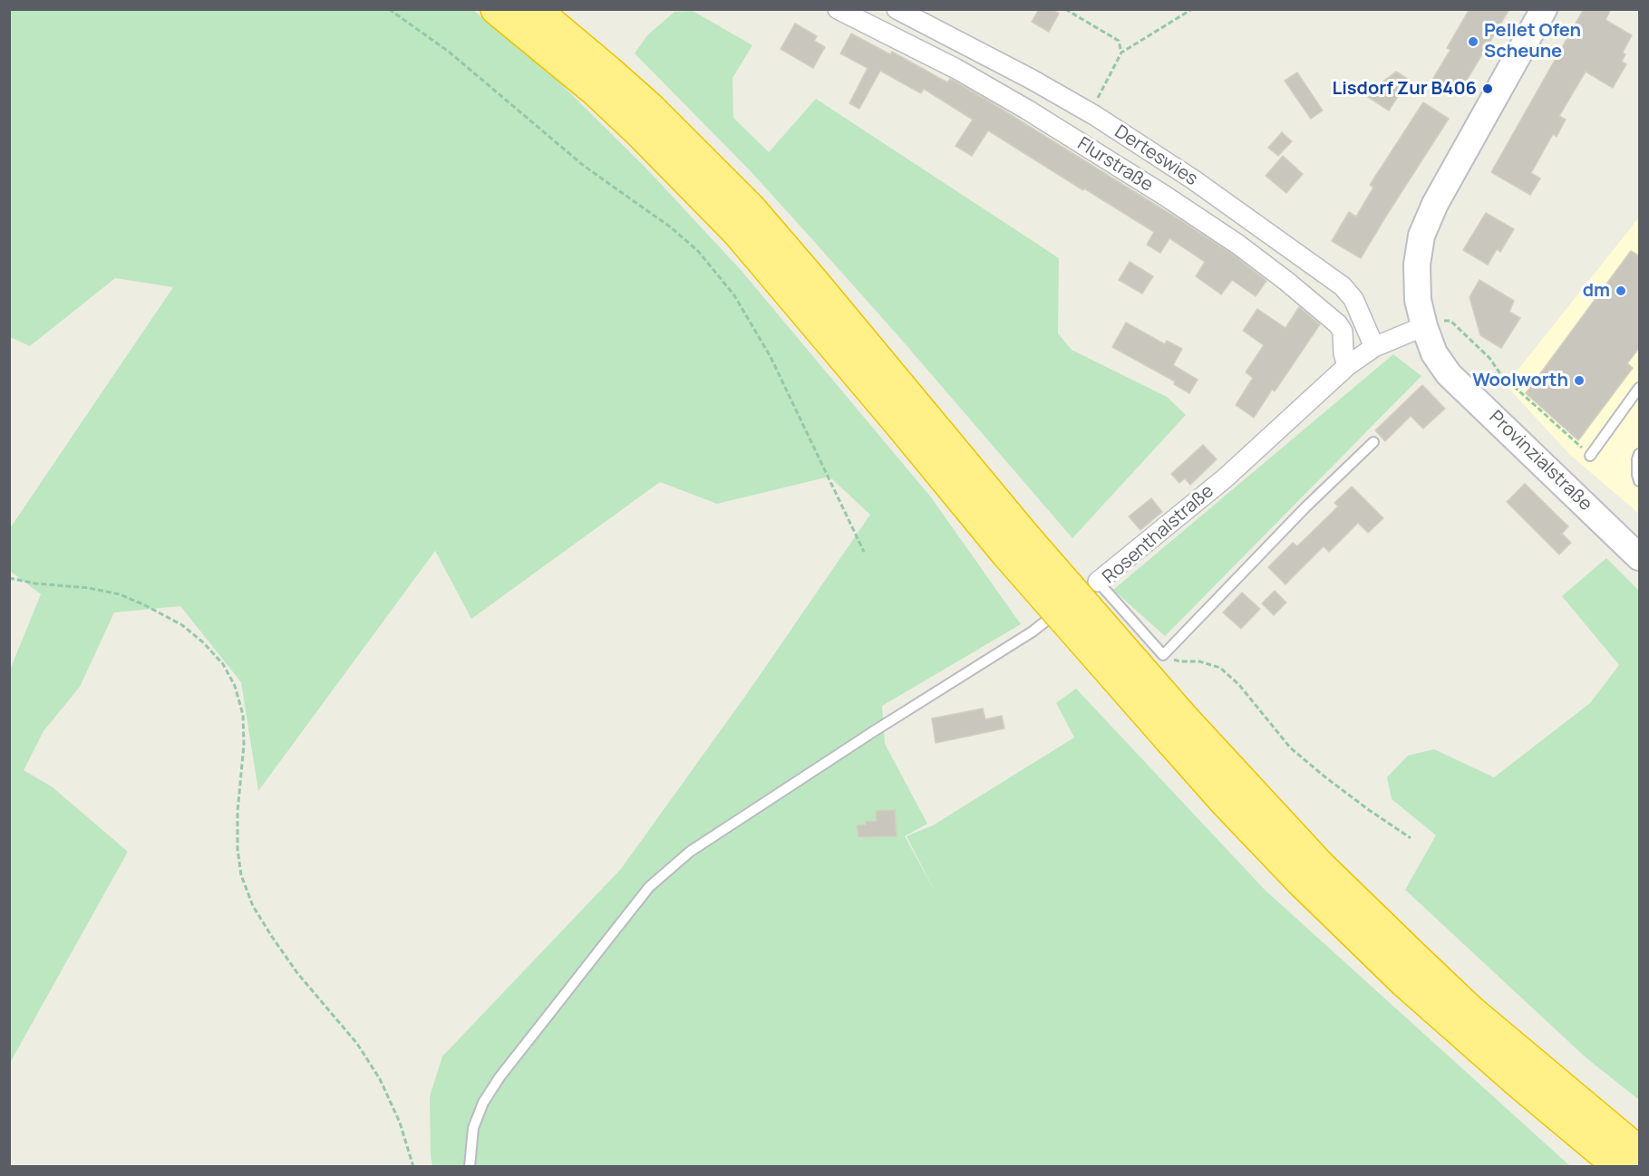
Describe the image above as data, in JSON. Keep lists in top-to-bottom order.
{
  "streets": {
    "main road": ["Provinzialstraße"],
    "street": ["Derteswies", "Flurstraße", "Rosenthalstraße"]
  },
  "crossings": [
    ["Derteswies", "Rosenthalstraße"],
    ["Flurstraße", "Rosenthalstraße"],
    ["Provinzialstraße", "Rosenthalstraße"]
  ],
  "places": [
    "Pellet Ofen Scheune",
    "Lisdorf Zur B406",
    "dm",
    "Woolworth"
  ]
}
